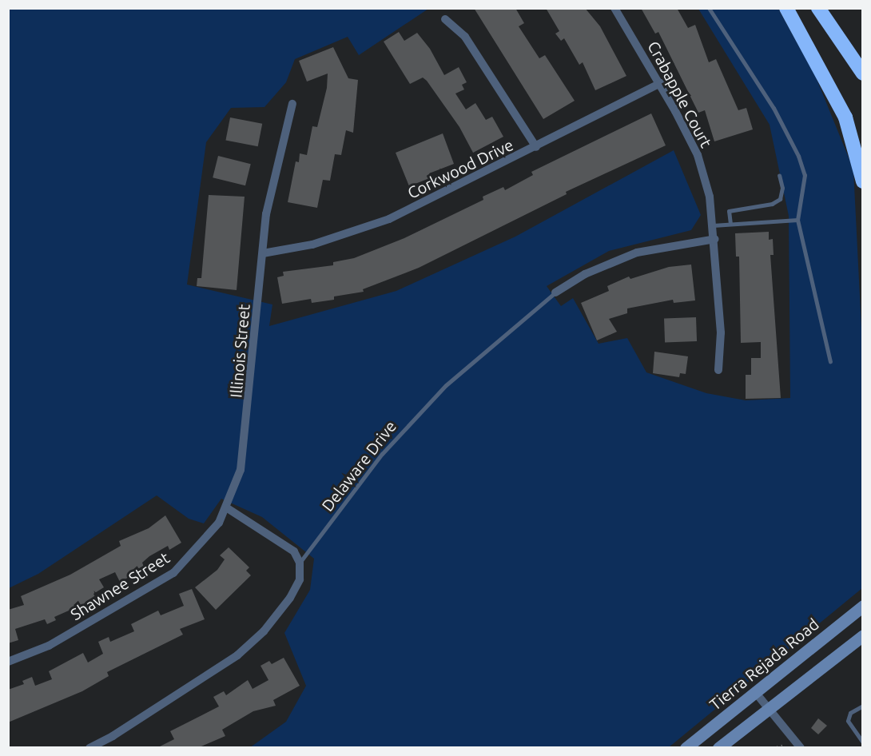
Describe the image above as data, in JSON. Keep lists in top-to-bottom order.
{
  "streets": {
    "main road": ["Tierra Rejada Road"],
    "street": [
      "Crabapple Court",
      "Corkwood Drive",
      "Illinois Street",
      "Delaware Drive",
      "Shawnee Street"
    ]
  },
  "crossings": [
    ["Crabapple Court", "Corkwood Drive"],
    ["Crabapple Court", "Delaware Drive"],
    ["Corkwood Drive", "Illinois Street"],
    ["Illinois Street", "Shawnee Street"]
  ]
}
